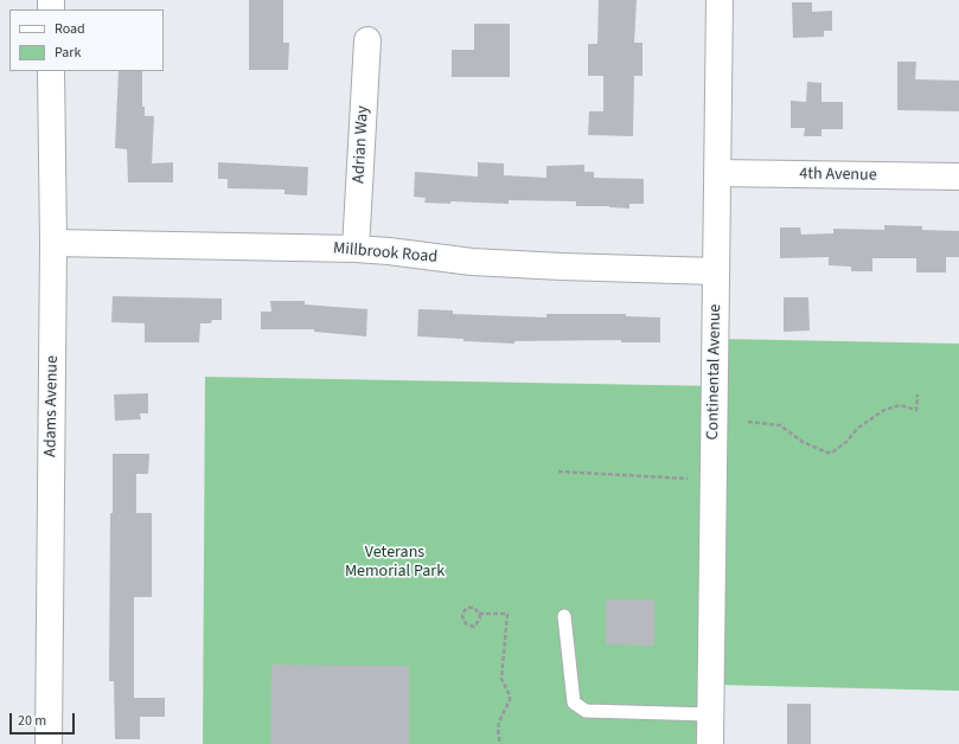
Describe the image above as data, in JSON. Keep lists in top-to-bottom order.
{
  "streets": {
    "street": [
      "Adrian Way",
      "4th Avenue",
      "Millbrook Road",
      "Continental Avenue",
      "Adams Avenue"
    ]
  },
  "crossings": [
    ["Adrian Way", "Millbrook Road"],
    ["4th Avenue", "Continental Avenue"],
    ["Millbrook Road", "Continental Avenue"],
    ["Millbrook Road", "Adams Avenue"]
  ],
  "parks": ["Veterans Memorial Park"],
  "legend": ["Road", "Park"],
  "scale_bar": "20 m"
}
